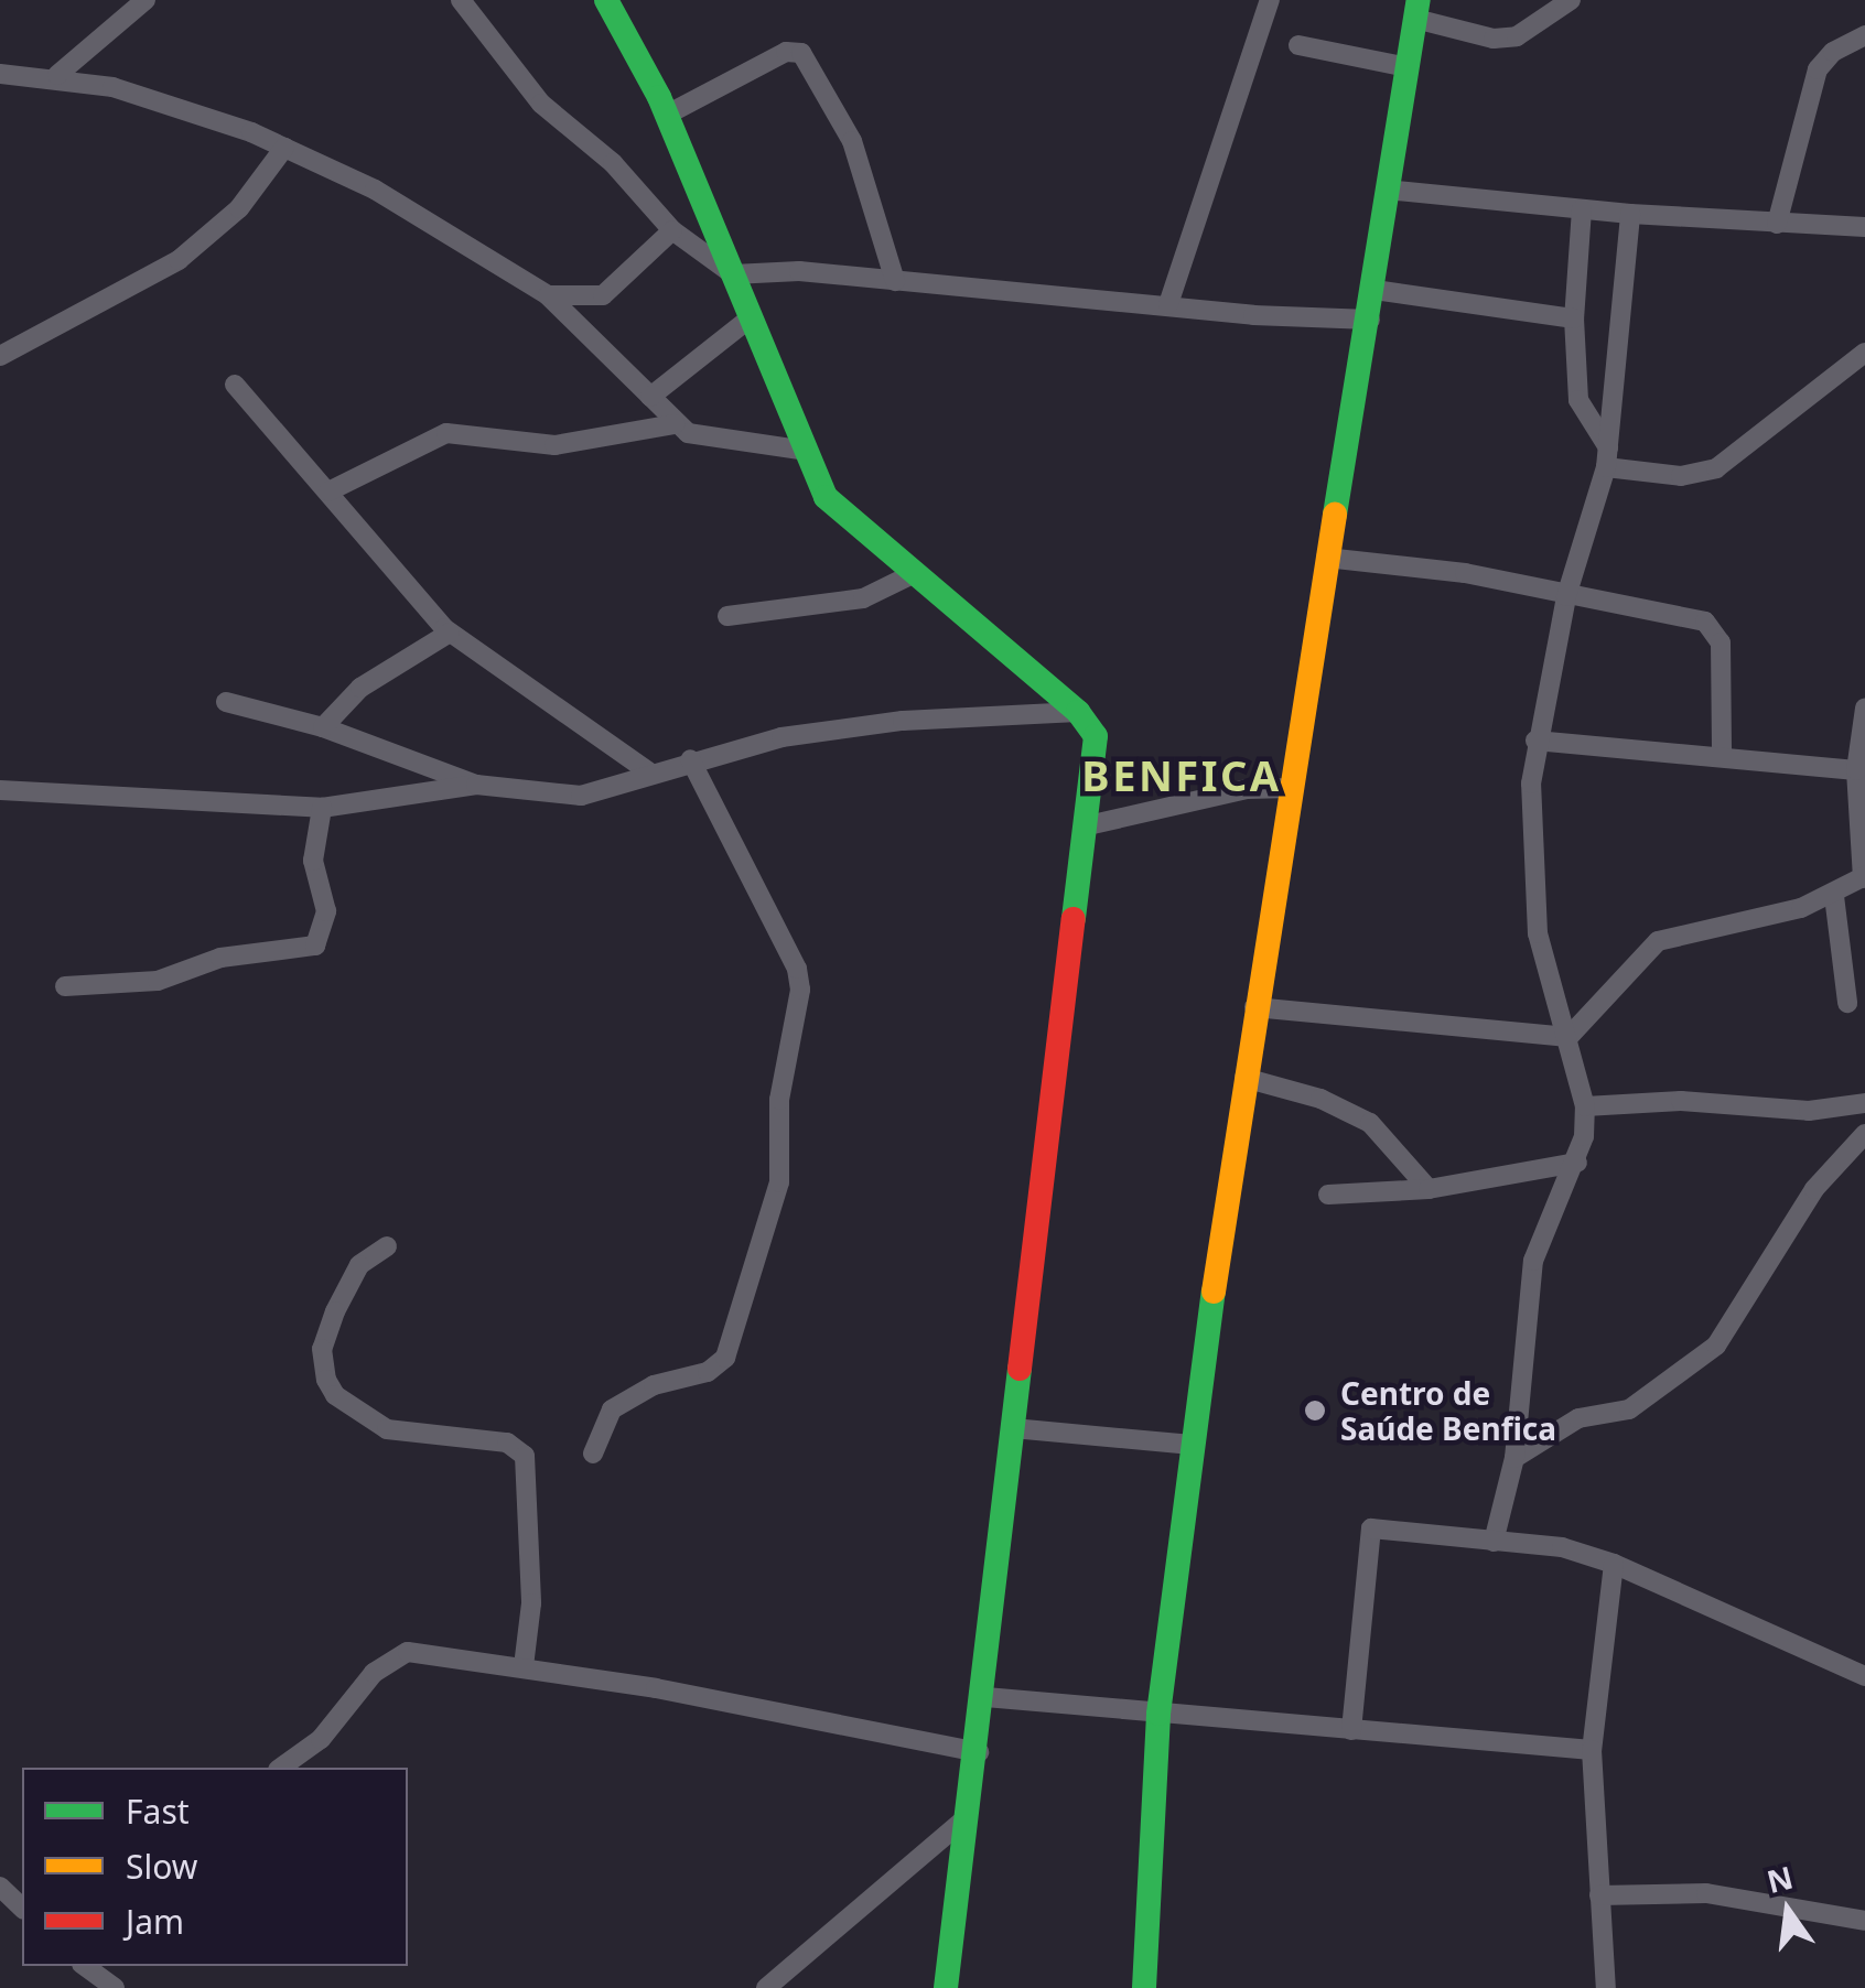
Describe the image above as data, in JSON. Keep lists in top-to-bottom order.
{
  "districts": ["BENFICA"],
  "places": ["Centro de Saúde Benfica"],
  "legend": ["Fast", "Slow", "Jam"],
  "north": "top"
}
